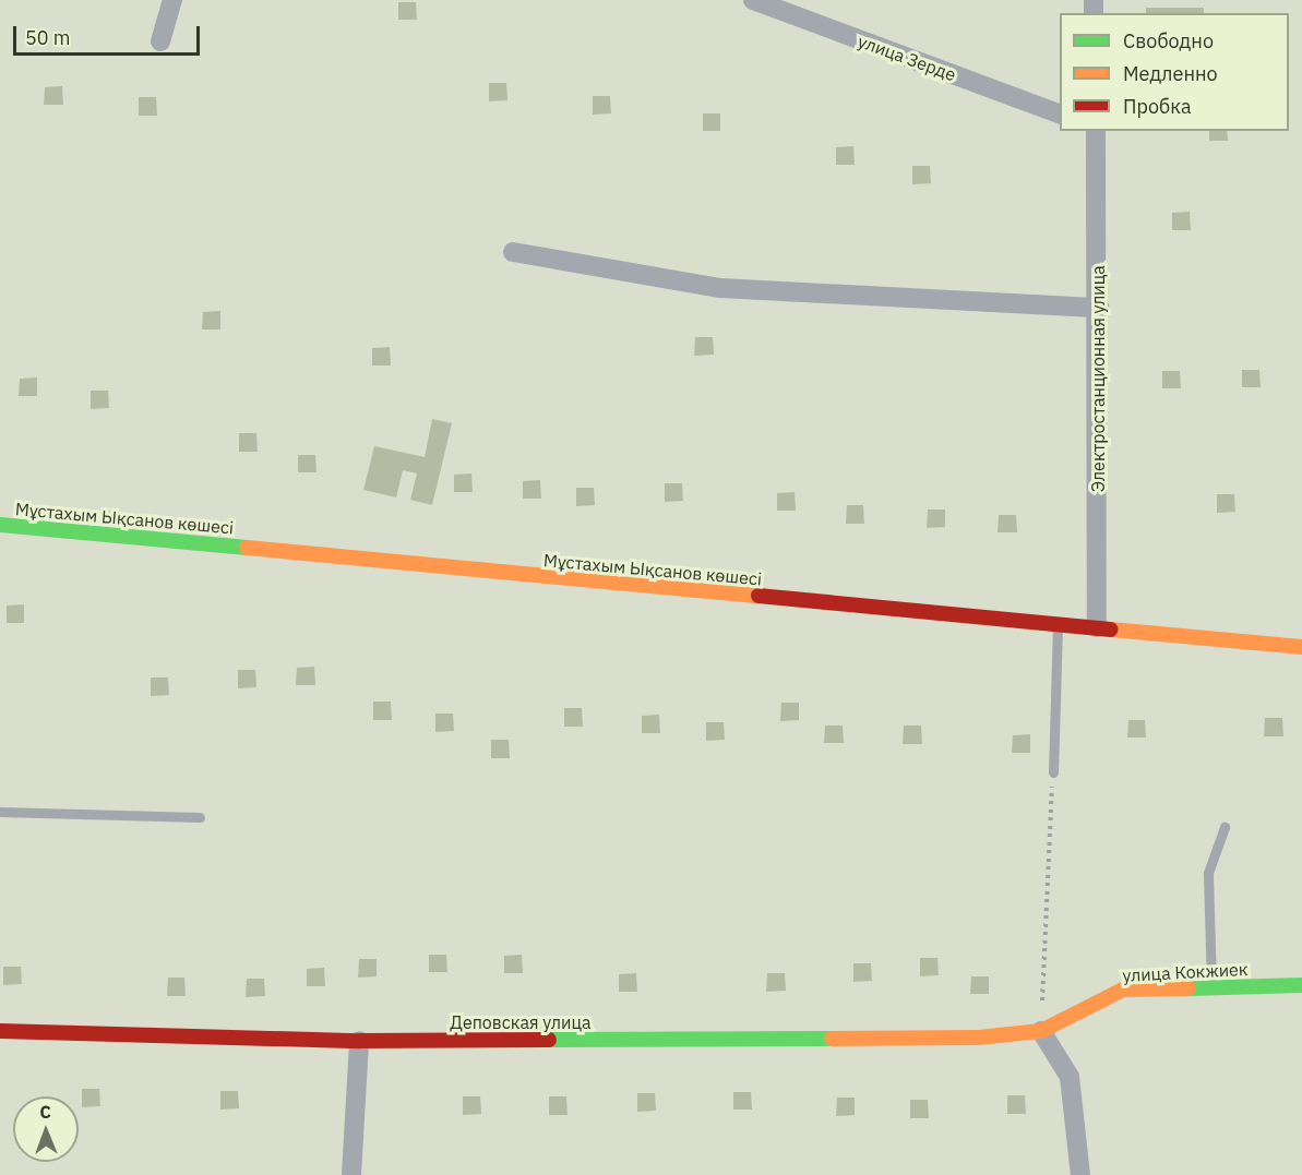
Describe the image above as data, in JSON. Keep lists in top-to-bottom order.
{
  "streets": {
    "street": [
      "улица Зерде",
      "Электростанционная улица",
      "Мұстахым Ықсанов көшесі",
      "улица Кокжиек",
      "Деповская улица"
    ]
  },
  "crossings": [
    ["Электростанционная улица", "Мұстахым Ықсанов көшесі"],
    ["улица Кокжиек", "Деповская улица"]
  ],
  "legend": ["Свободно", "Медленно", "Пробка"],
  "scale_bar": "50 m",
  "north": "top"
}
